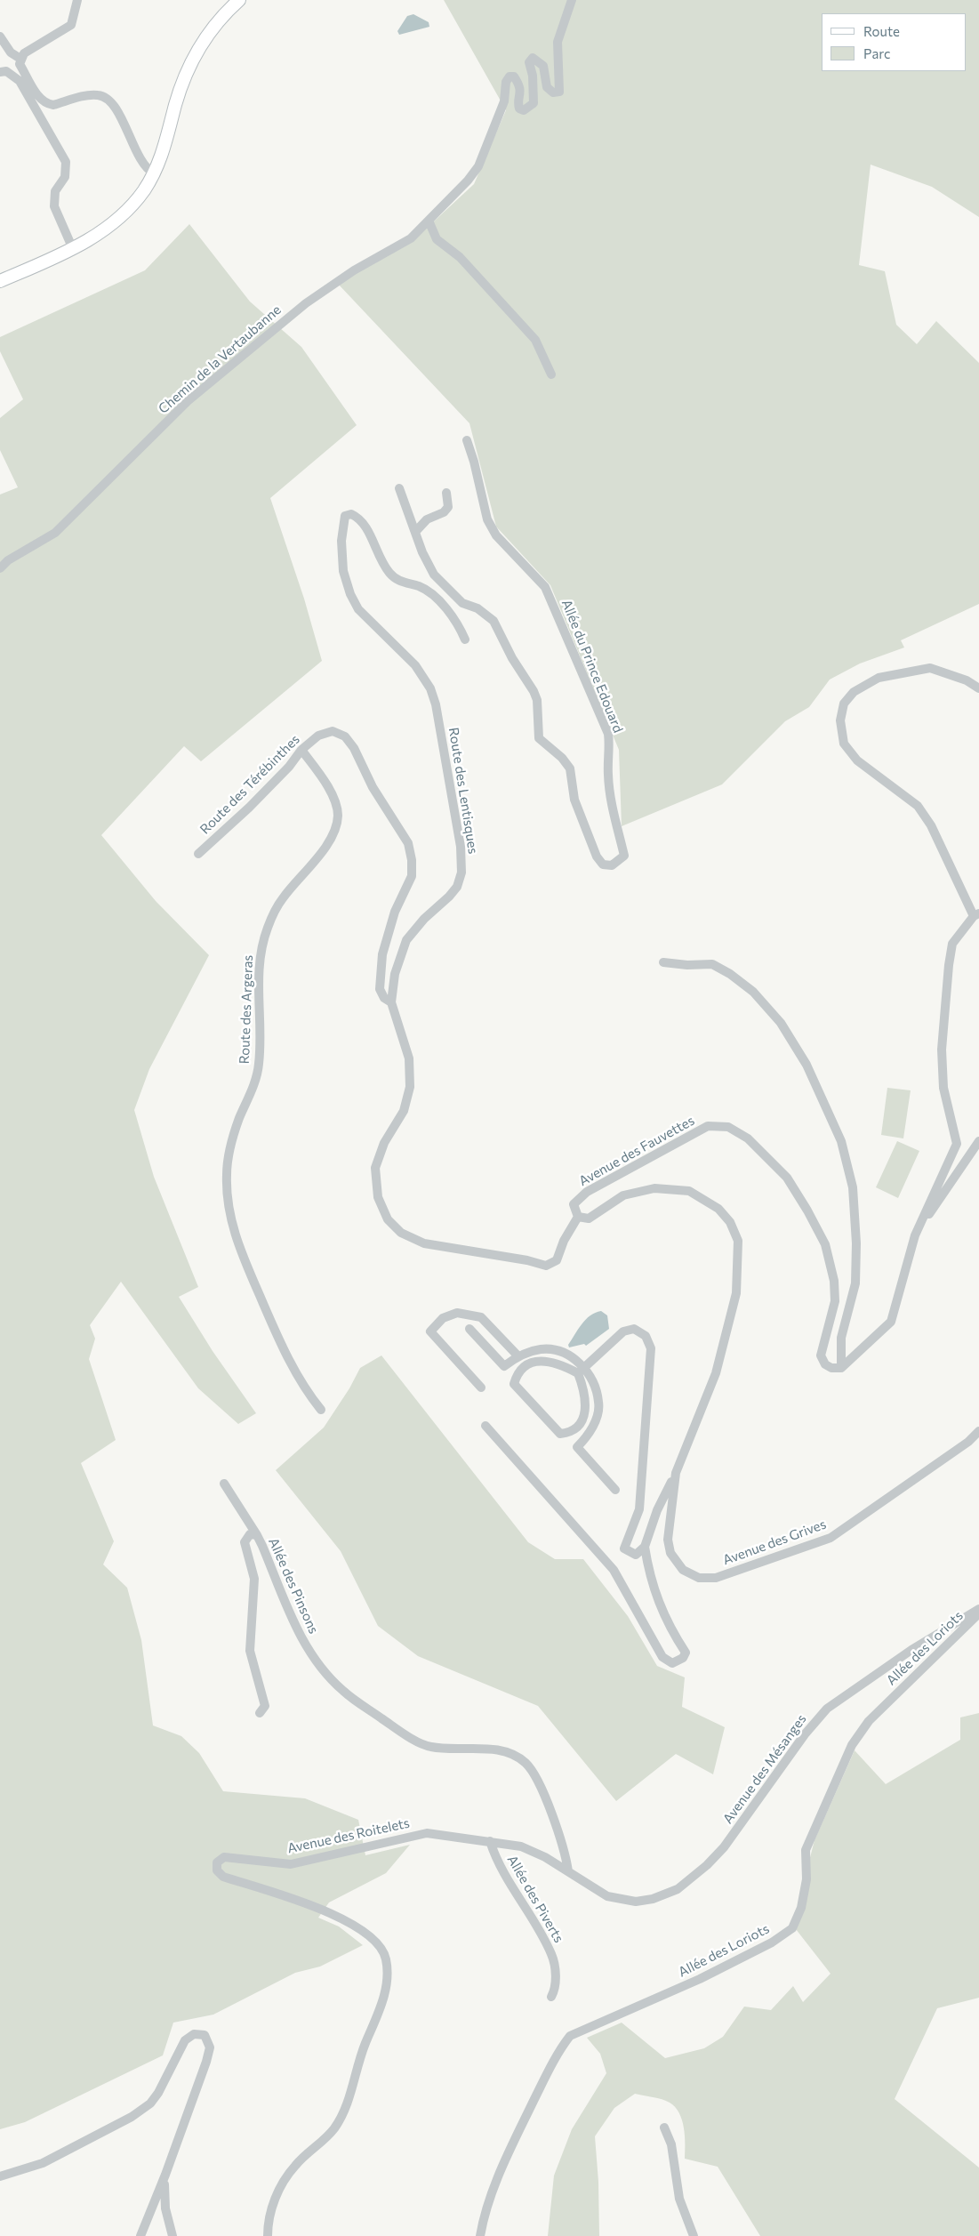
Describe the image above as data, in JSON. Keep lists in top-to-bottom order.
{
  "streets": {
    "street": [
      "Chemin de la Vertaubanne",
      "Allée du Prince Edouard",
      "Route des Térébinthes",
      "Route des Lentisques",
      "Route des Argeras",
      "Avenue des Fauvettes",
      "Avenue des Grives",
      "Allée des Pinsons",
      "Allée des Loriots",
      "Avenue des Mésanges",
      "Avenue des Roitelets",
      "Allée des Piverts"
    ]
  },
  "crossings": [
    ["Route des Térébinthes", "Route des Lentisques"],
    ["Route des Térébinthes", "Route des Argeras"],
    ["Route des Lentisques", "Avenue des Fauvettes"],
    ["Allée des Pinsons", "Avenue des Mésanges"],
    ["Allée des Pinsons", "Avenue des Roitelets"],
    ["Avenue des Mésanges", "Avenue des Roitelets"],
    ["Avenue des Roitelets", "Allée des Piverts"]
  ],
  "legend": ["Route", "Parc"]
}
